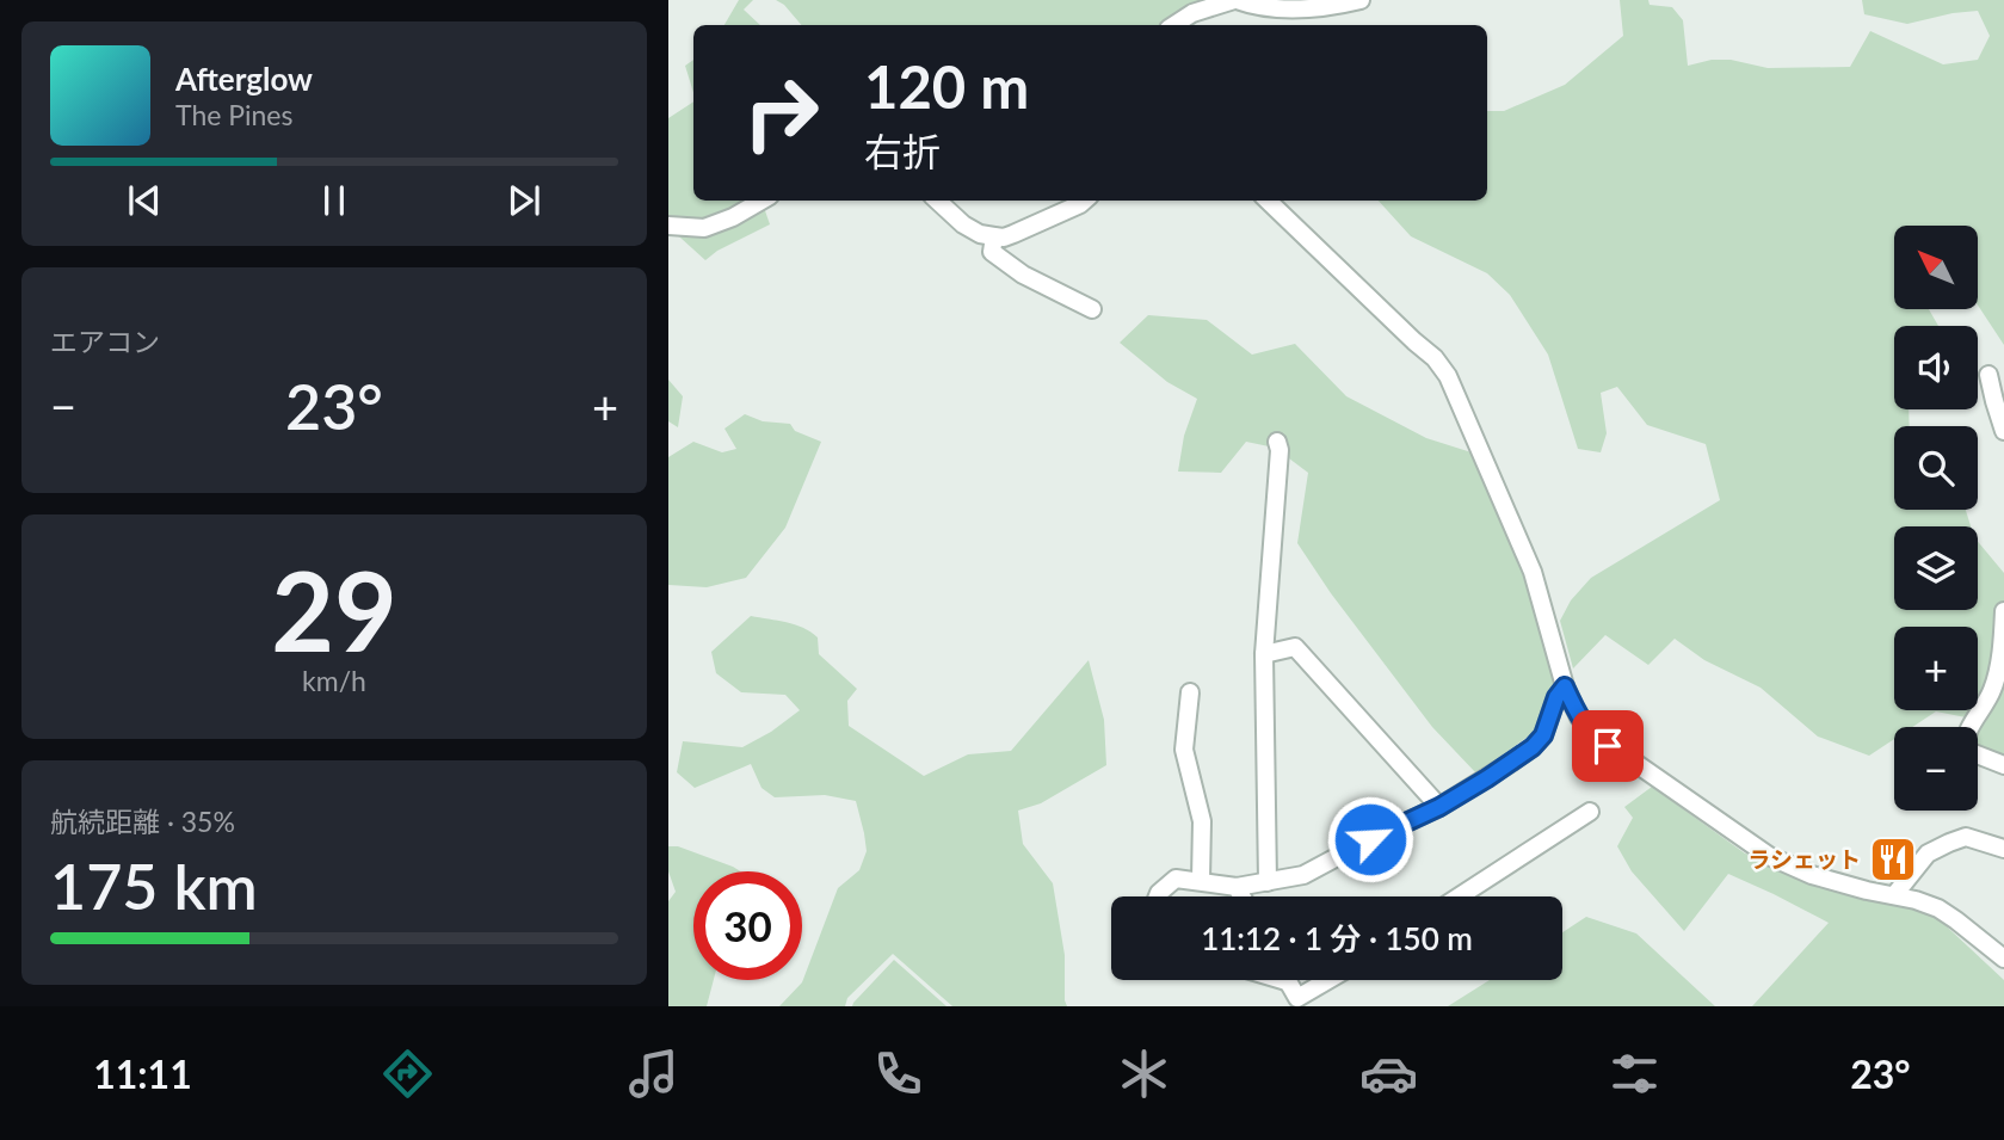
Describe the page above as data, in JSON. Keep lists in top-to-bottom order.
{
  "places": {
    "restaurant": ["ラシェット"]
  },
  "north": "top left",
  "page": {
    "turn": ["120 m", "右折"],
    "song": ["Afterglow", "The Pines"],
    "map_buttons": ["+", "−"],
    "tile": [
      "エアコン",
      ["29", "km/h"],
      ["航続距離 · 35%", "175 km"]
    ],
    "heat": ["−", "23°", "+"],
    "limit": "30",
    "trip": "11:12 · 1 分 · 150 m",
    "tabs": ["11:11", "23°"]
  }
}
